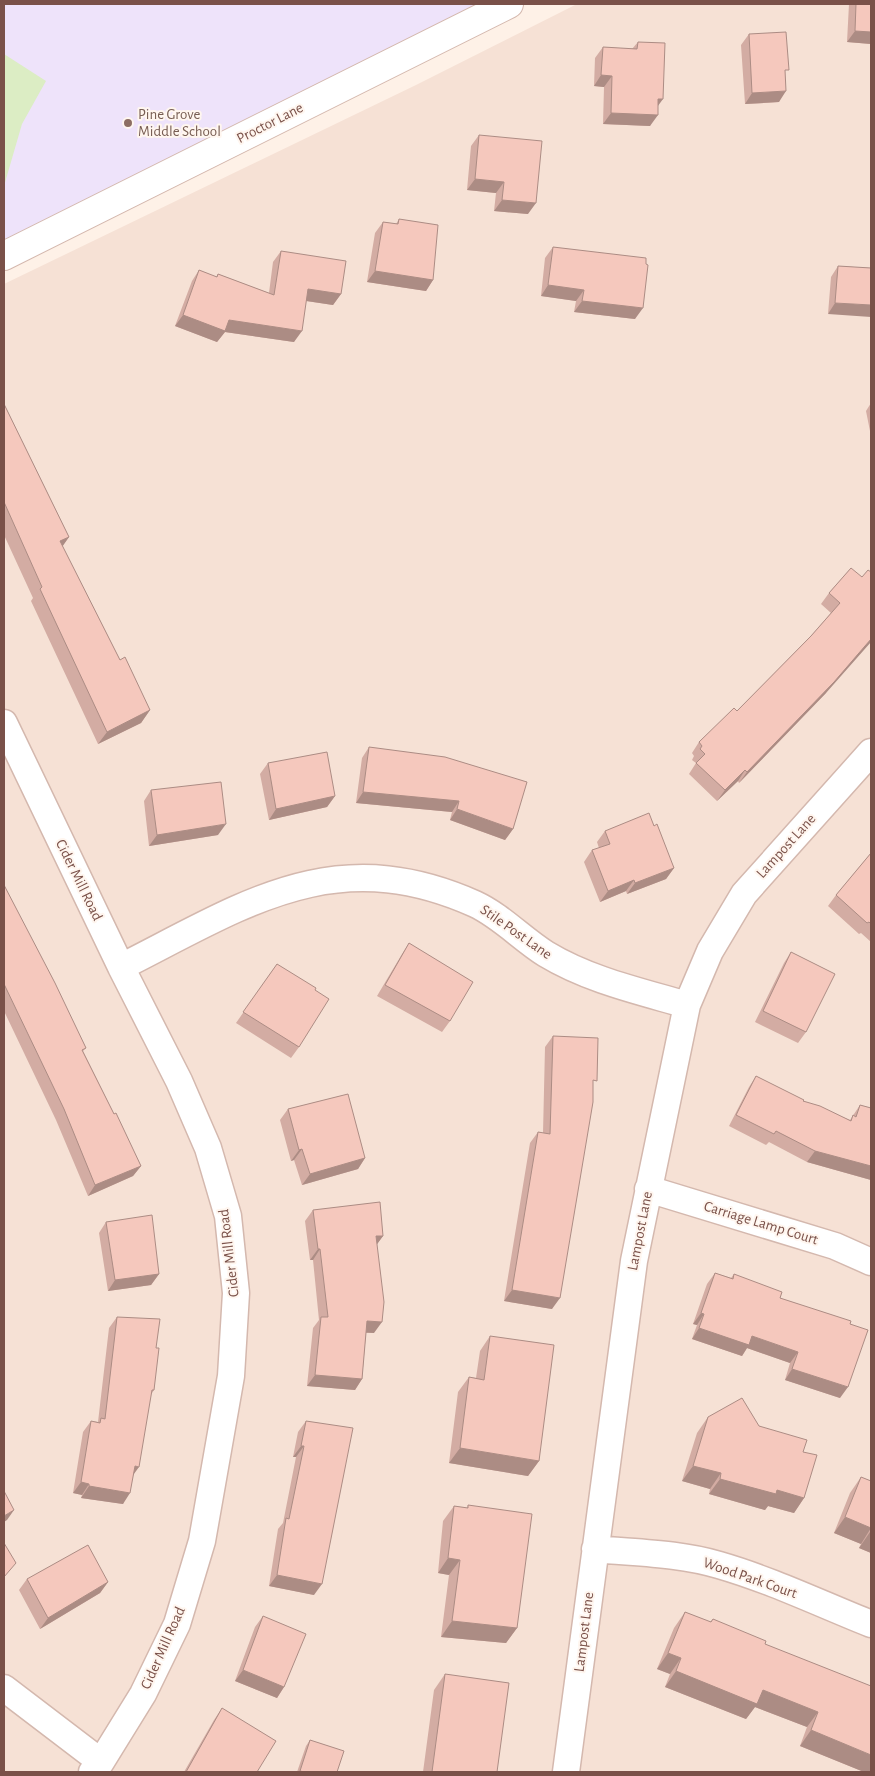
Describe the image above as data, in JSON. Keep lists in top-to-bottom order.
{
  "streets": {
    "street": [
      "Proctor Lane",
      "Lampost Lane",
      "Cider Mill Road",
      "Stile Post Lane",
      "Carriage Lamp Court",
      "Wood Park Court"
    ]
  },
  "crossings": [
    ["Lampost Lane", "Stile Post Lane"],
    ["Lampost Lane", "Carriage Lamp Court"],
    ["Lampost Lane", "Wood Park Court"],
    ["Cider Mill Road", "Stile Post Lane"]
  ],
  "places": ["Pine Grove Middle School"]
}
